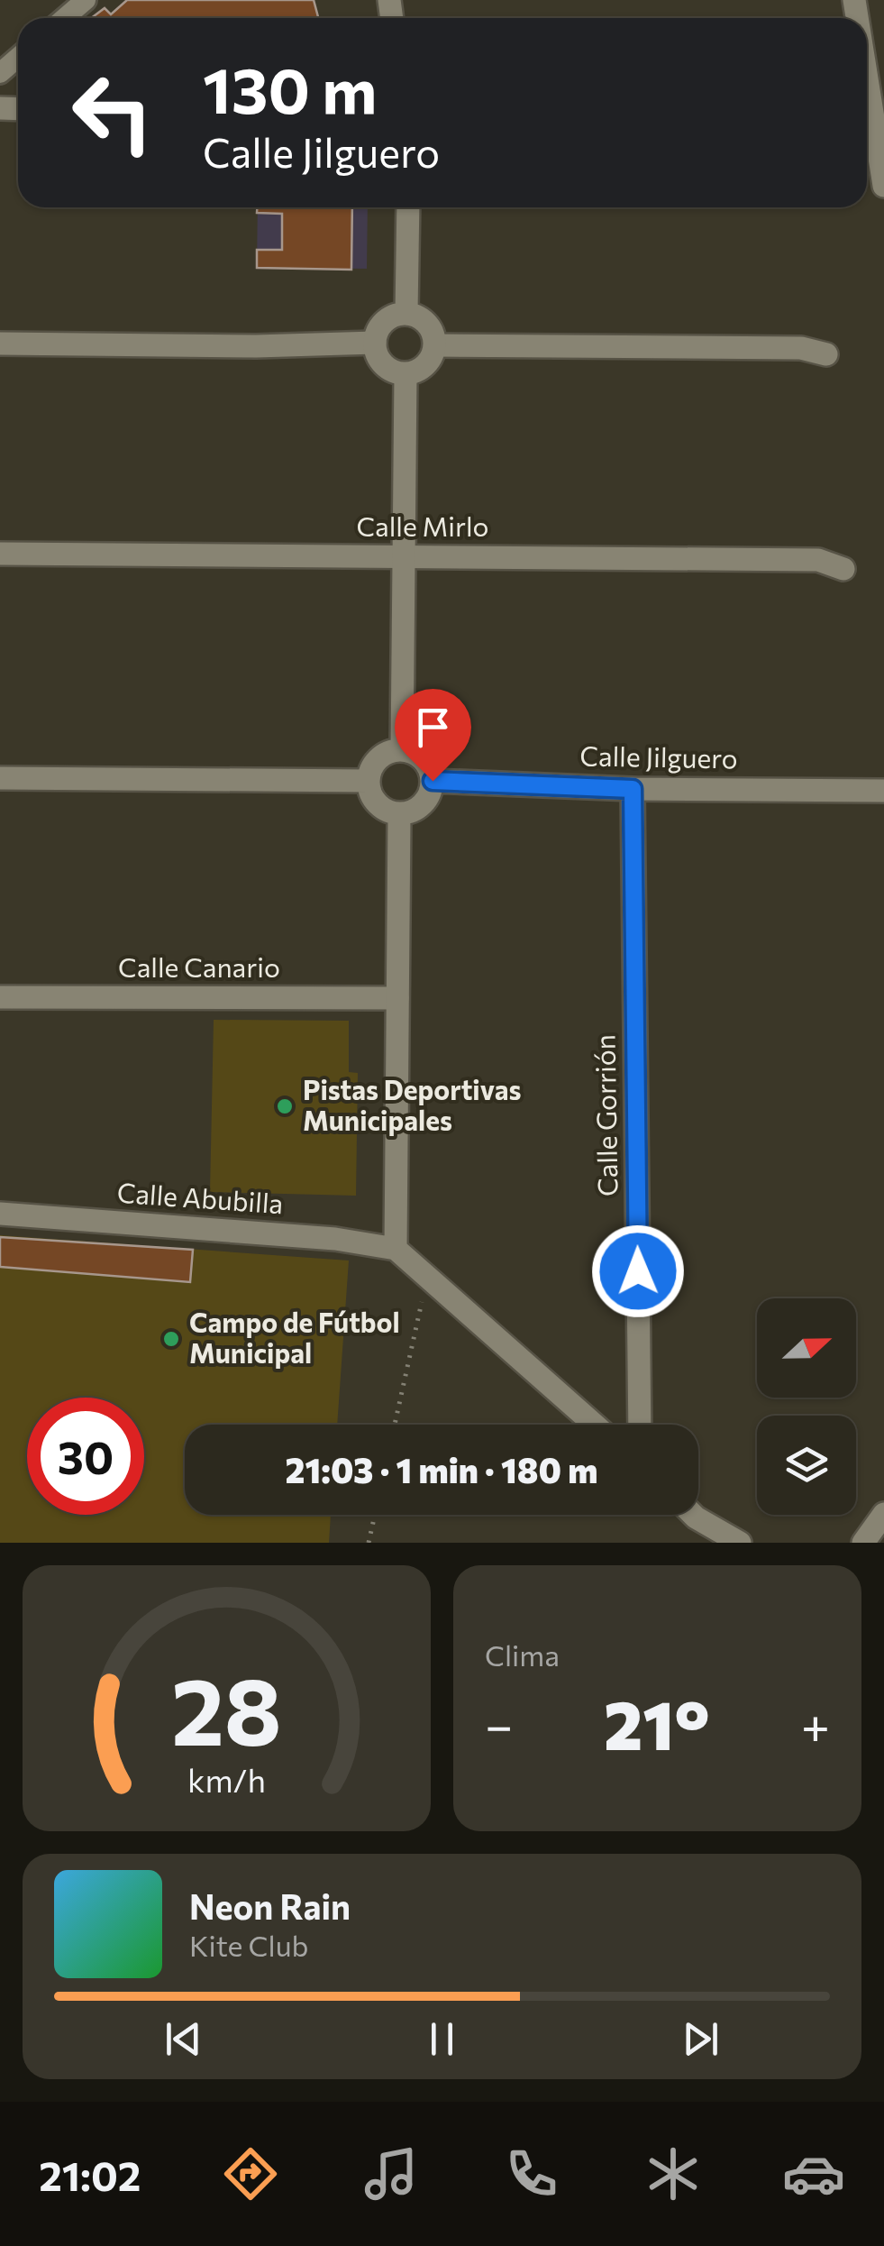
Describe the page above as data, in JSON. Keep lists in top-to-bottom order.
{
  "streets": {
    "street": [
      "Calle Mirlo",
      "Calle Jilguero",
      "Calle Canario",
      "Calle Gorrión",
      "Calle Abubilla"
    ]
  },
  "crossings": [
    ["Calle Jilguero", "Calle Gorrión"]
  ],
  "places": ["Pistas Deportivas Municipales", "Campo de Fútbol Municipal"],
  "north": "right",
  "page": {
    "turn": ["130 m", "Calle Jilguero"],
    "limit": "30",
    "trip": "21:03 · 1 min · 180 m",
    "tile": "Clima",
    "heat": ["−", "21°", "+"],
    "song": ["Neon Rain", "Kite Club"],
    "tabs": "21:02",
    "gauge": ["28", "km/h"]
  }
}
